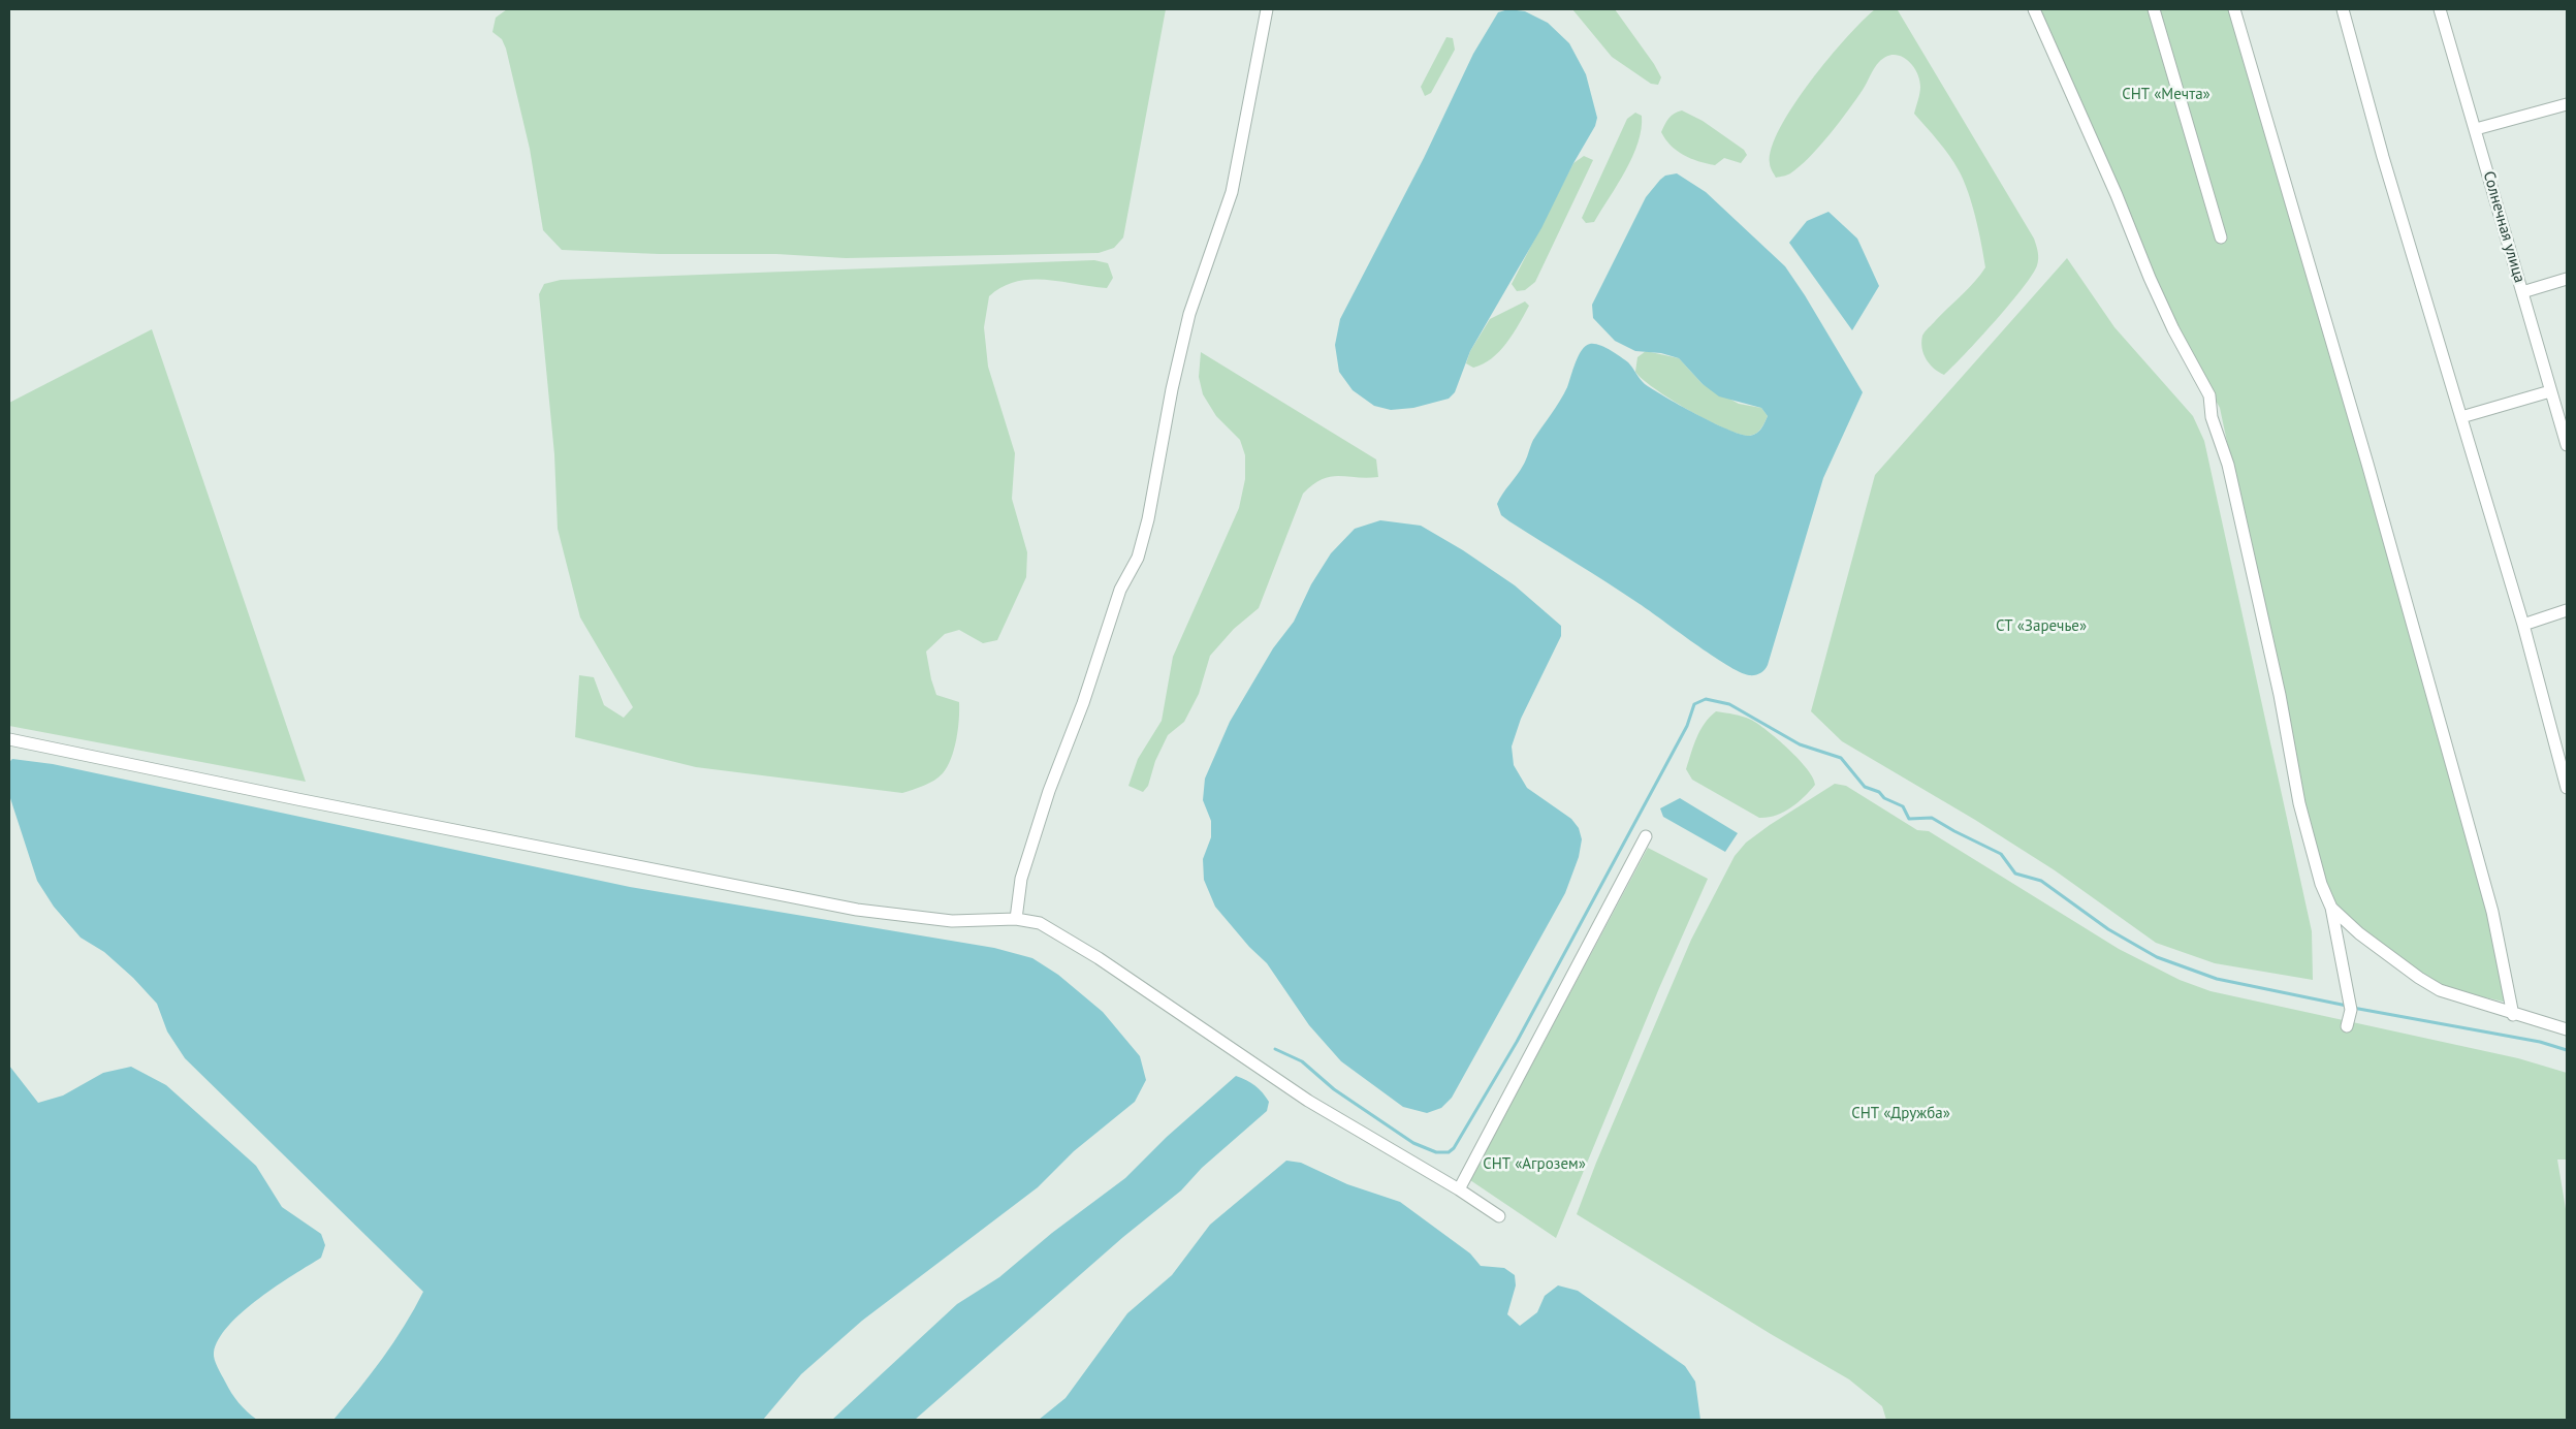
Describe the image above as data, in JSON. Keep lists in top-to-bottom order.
{
  "streets": {
    "street": ["Солнечная улица"]
  },
  "parks": [
    "СНТ «Мечта»",
    "СТ «Заречье»",
    "СНТ «Дружба»",
    "СНТ «Агрозем»"
  ]
}
